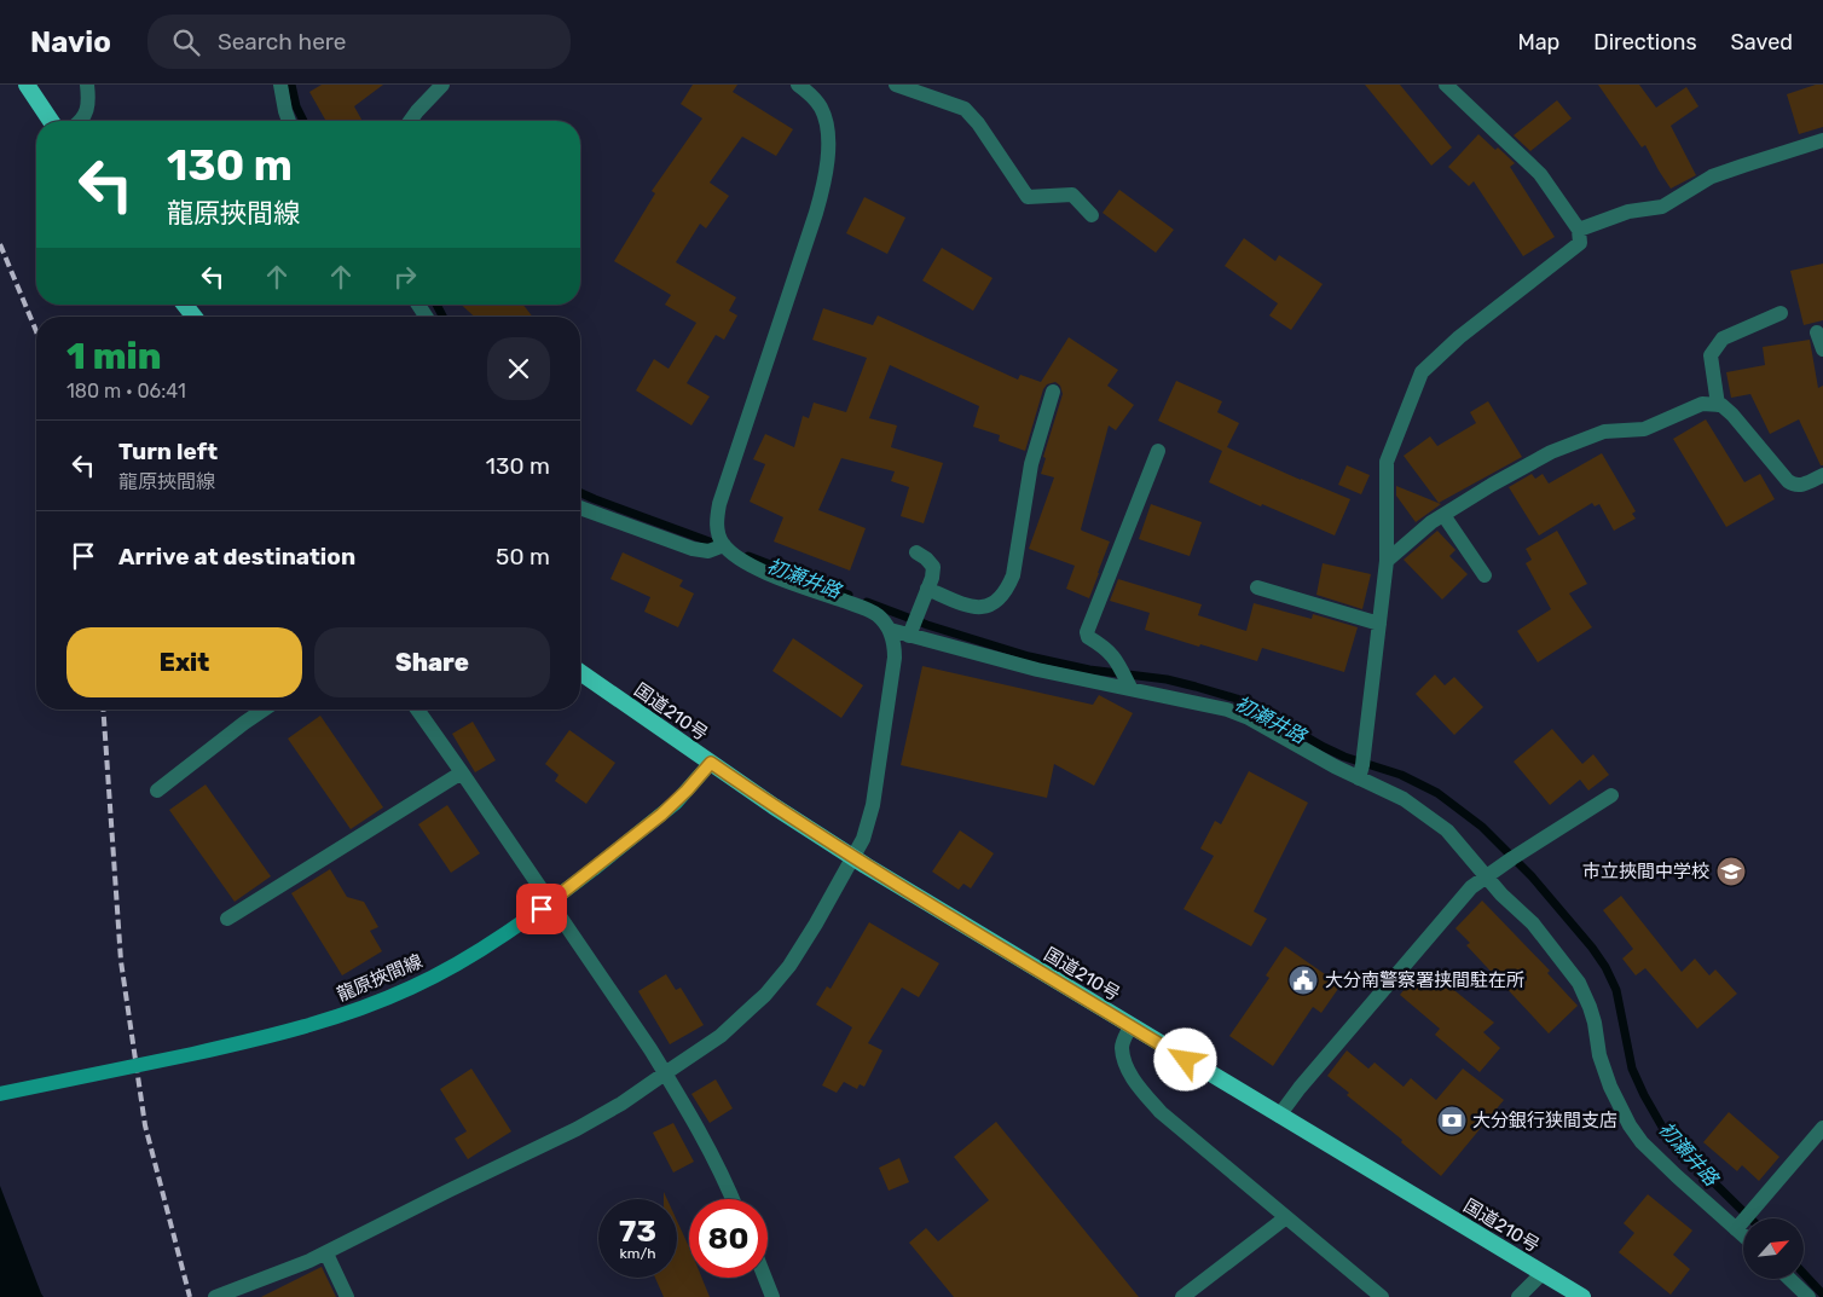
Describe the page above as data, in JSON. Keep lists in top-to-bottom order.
{
  "streets": {
    "highway": ["国道210号"],
    "main road": ["龍原挾間線"]
  },
  "crossings": [
    ["国道210号", "龍原挾間線"]
  ],
  "water": ["初瀬井路"],
  "places": {
    "school or university": ["市立挾間中学校"],
    "public building": ["大分南警察署挟間駐在所"],
    "bank": ["大分銀行狭間支店"]
  },
  "north": "top right",
  "page": {
    "header": "Navio",
    "search": "Search here",
    "nav": ["Map", "Directions", "Saved"],
    "turn": ["130 m", "龍原挾間線"],
    "heading": ["1 min", "180 m · 06:41"],
    "list": [
      {
        "name": "Turn left",
        "note": "龍原挾間線",
        "value": "130 m"
      },
      {
        "name": "Arrive at destination",
        "value": "50 m"
      }
    ],
    "buttons": ["Exit", "Share"],
    "speed": "73 km/h",
    "limit": "80"
  }
}
